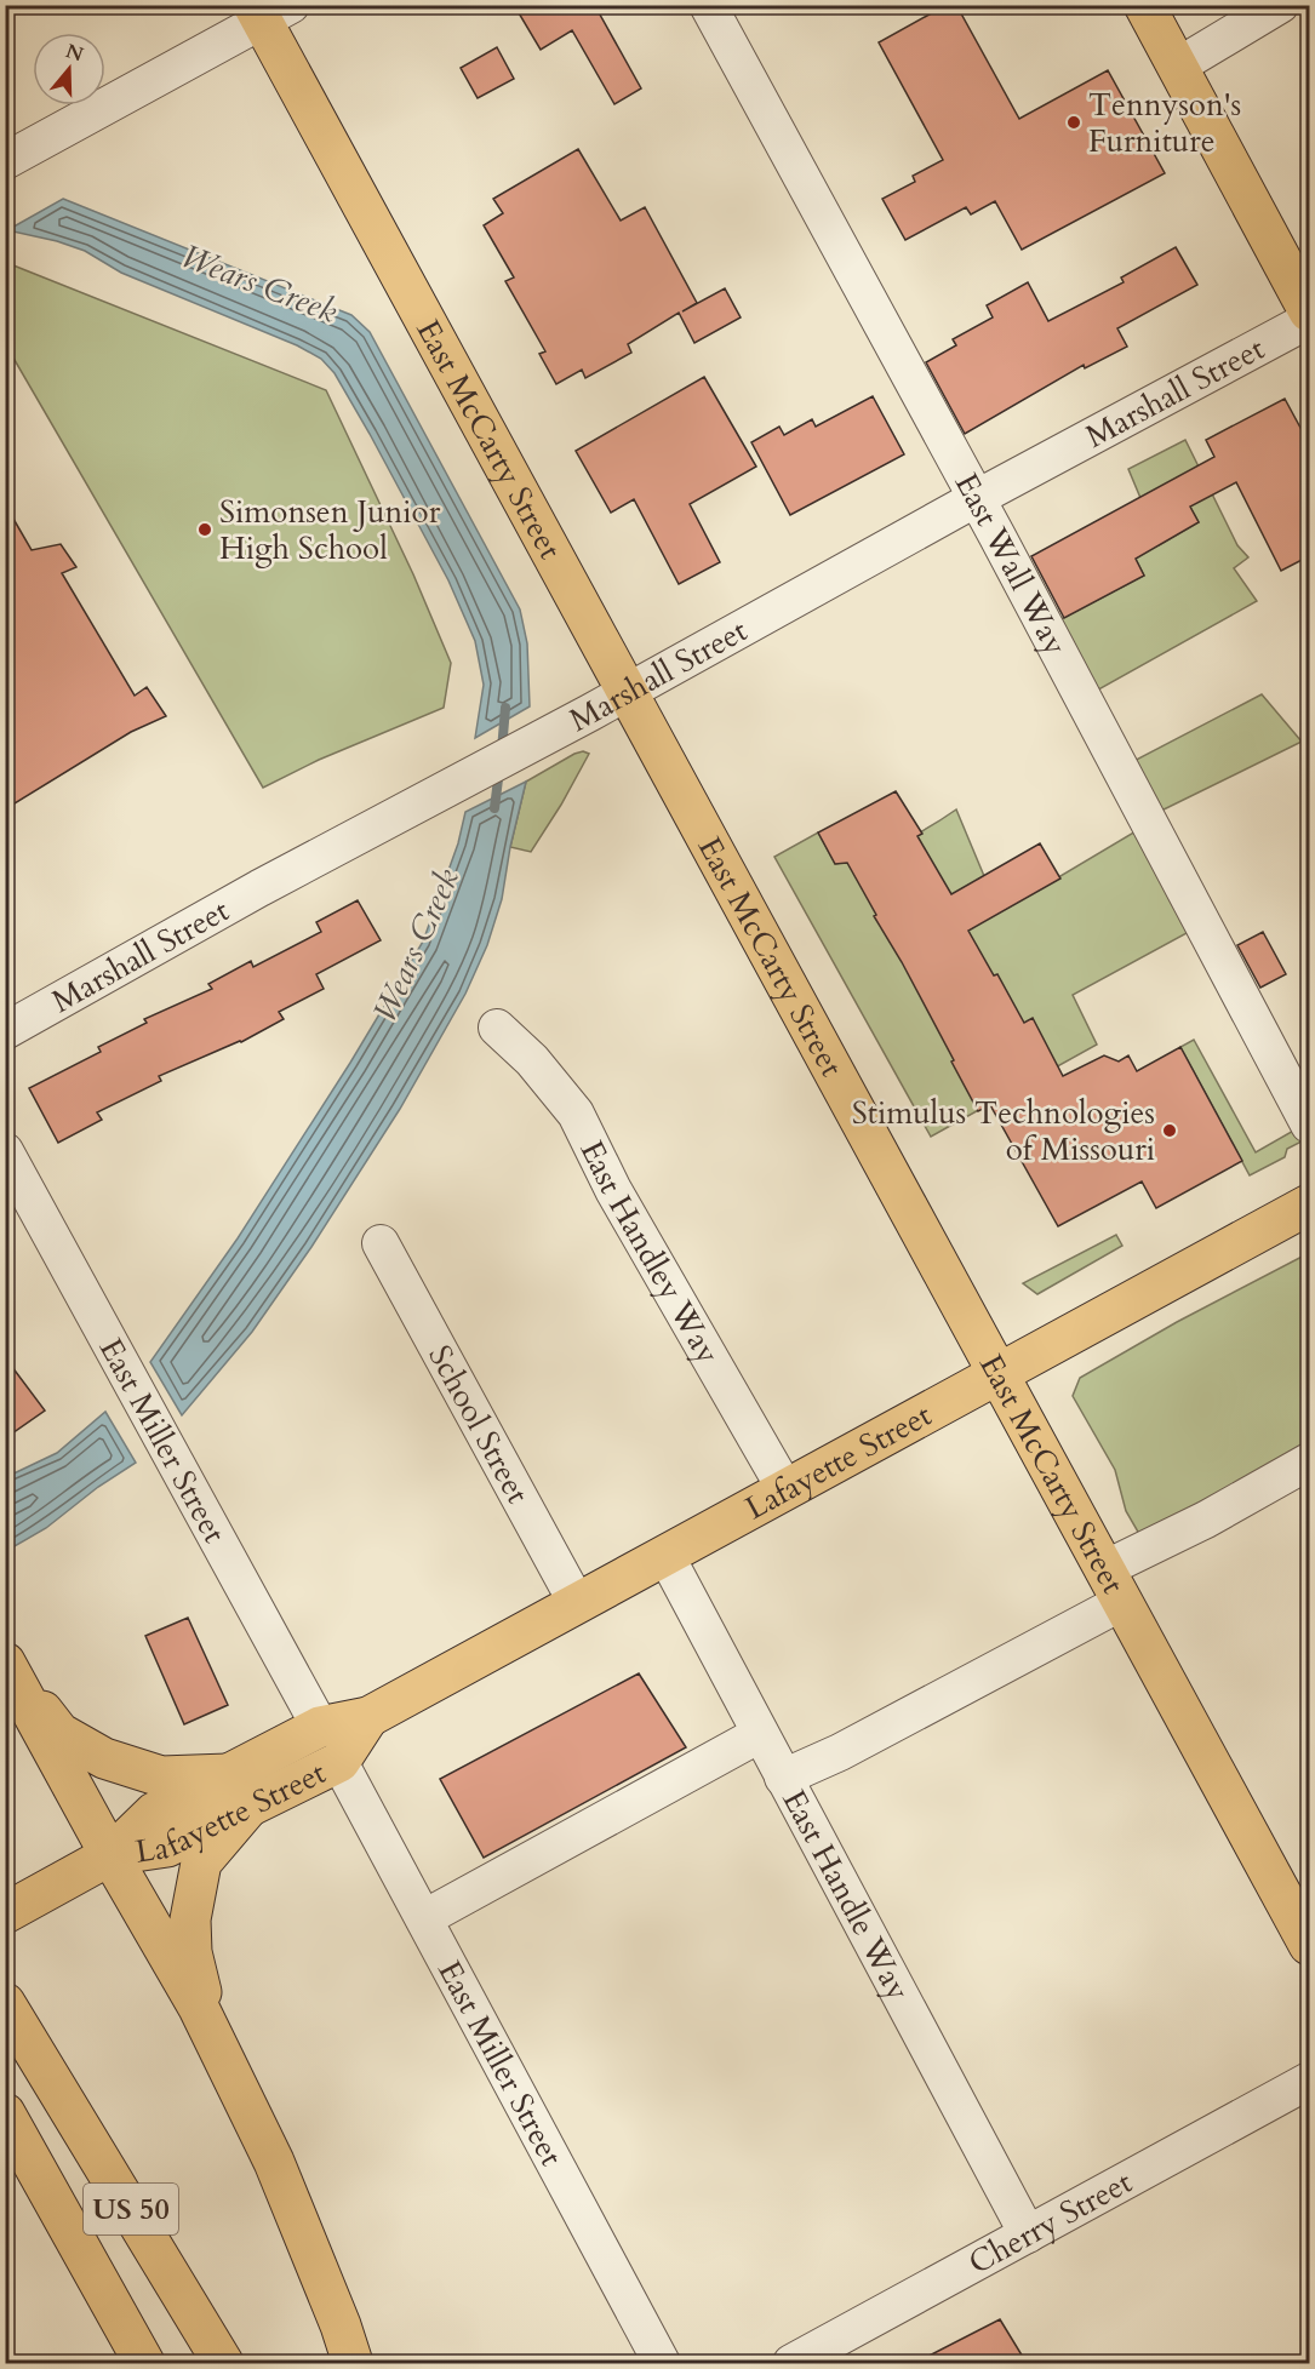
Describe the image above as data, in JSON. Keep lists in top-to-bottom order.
{
  "streets": {
    "main road": ["East McCarty Street", "Lafayette Street", "US 50"],
    "street": [
      "Marshall Street",
      "East Wall Way",
      "East Handley Way",
      "School Street",
      "East Miller Street",
      "East Handle Way",
      "Cherry Street"
    ]
  },
  "crossings": [
    ["Marshall Street", "East McCarty Street"],
    ["Marshall Street", "East Wall Way"],
    ["East McCarty Street", "Lafayette Street"],
    ["East Handley Way", "Lafayette Street"],
    ["School Street", "Lafayette Street"],
    ["East Miller Street", "Lafayette Street"],
    ["Lafayette Street", "East Handle Way"],
    ["East Handle Way", "Cherry Street"]
  ],
  "water": ["Wears Creek"],
  "places": ["Tennyson's Furniture", "Simonsen Junior High School", "Stimulus Technologies of Missouri"],
  "north": "top"
}
